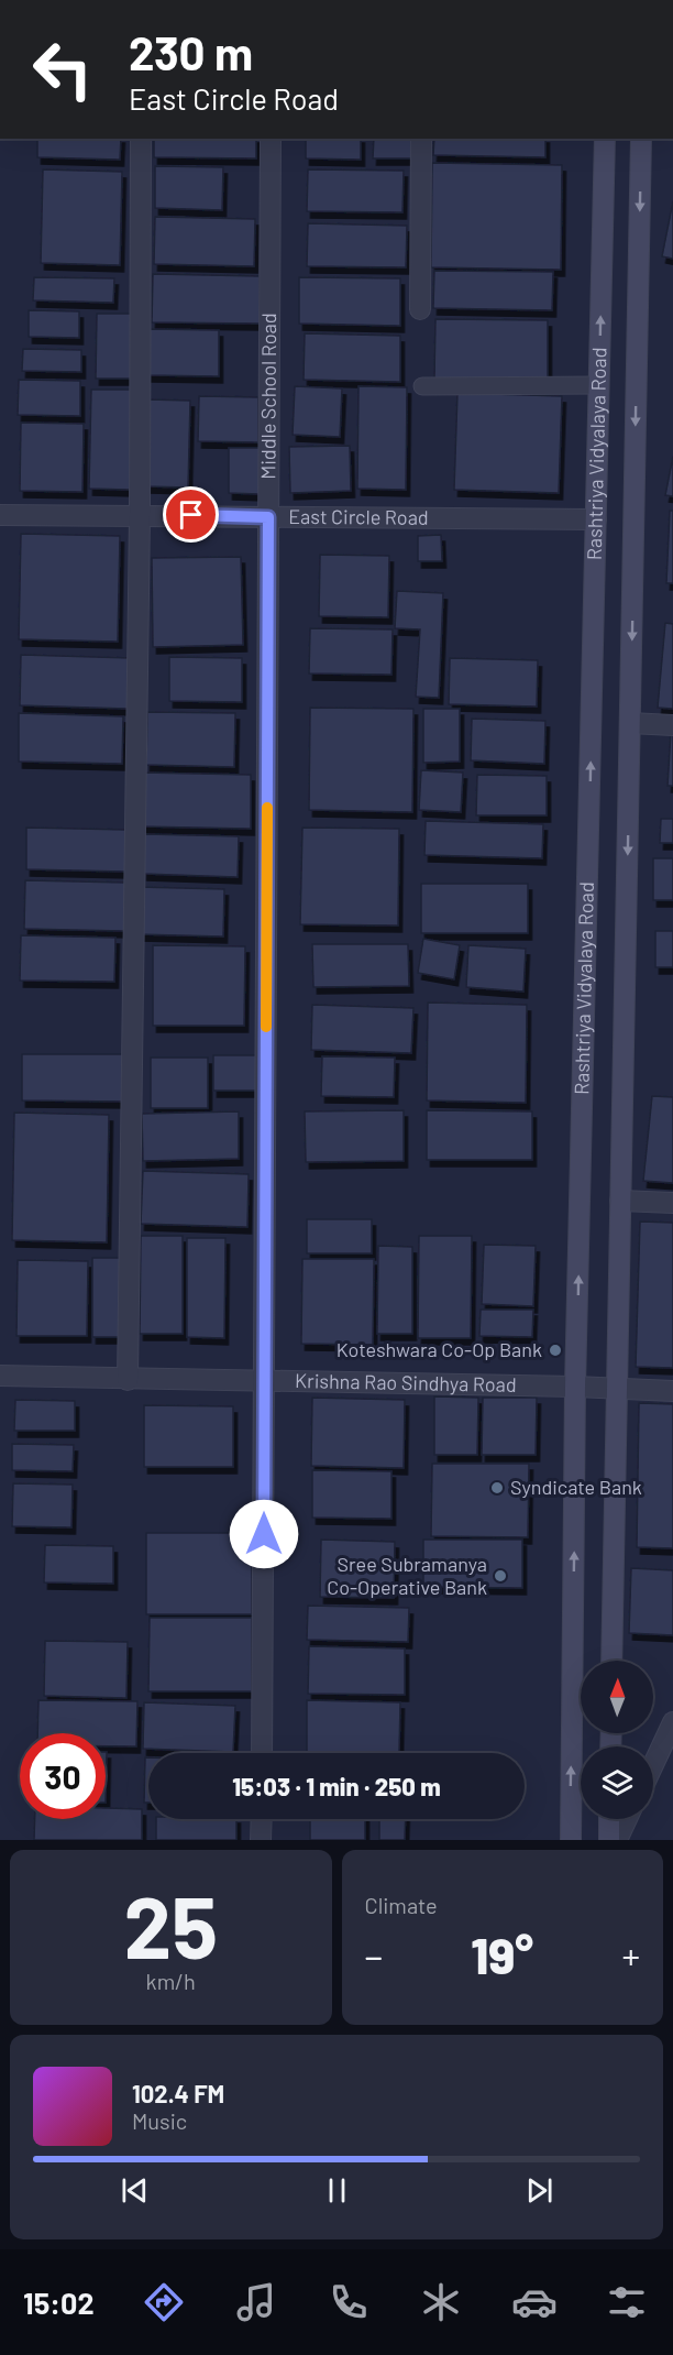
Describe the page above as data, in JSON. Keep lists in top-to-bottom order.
{
  "streets": {
    "main road": ["Rashtriya Vidyalaya Road"],
    "street": ["Middle School Road", "East Circle Road", "Krishna Rao Sindhya Road"]
  },
  "crossings": [
    ["Middle School Road", "East Circle Road"],
    ["Middle School Road", "Krishna Rao Sindhya Road"],
    ["Rashtriya Vidyalaya Road", "East Circle Road"],
    ["Rashtriya Vidyalaya Road", "Krishna Rao Sindhya Road"]
  ],
  "places": ["Koteshwara Co-Op Bank", "Syndicate Bank", "Sree Subramanya Co-Operative Bank"],
  "north": "top",
  "page": {
    "turn": ["230 m", "East Circle Road"],
    "limit": "30",
    "trip": "15:03 · 1 min · 250 m",
    "tile": [
      ["25", "km/h"],
      "Climate"
    ],
    "heat": ["−", "19°", "+"],
    "song": ["102.4 FM", "Music"],
    "tabs": "15:02"
  }
}
